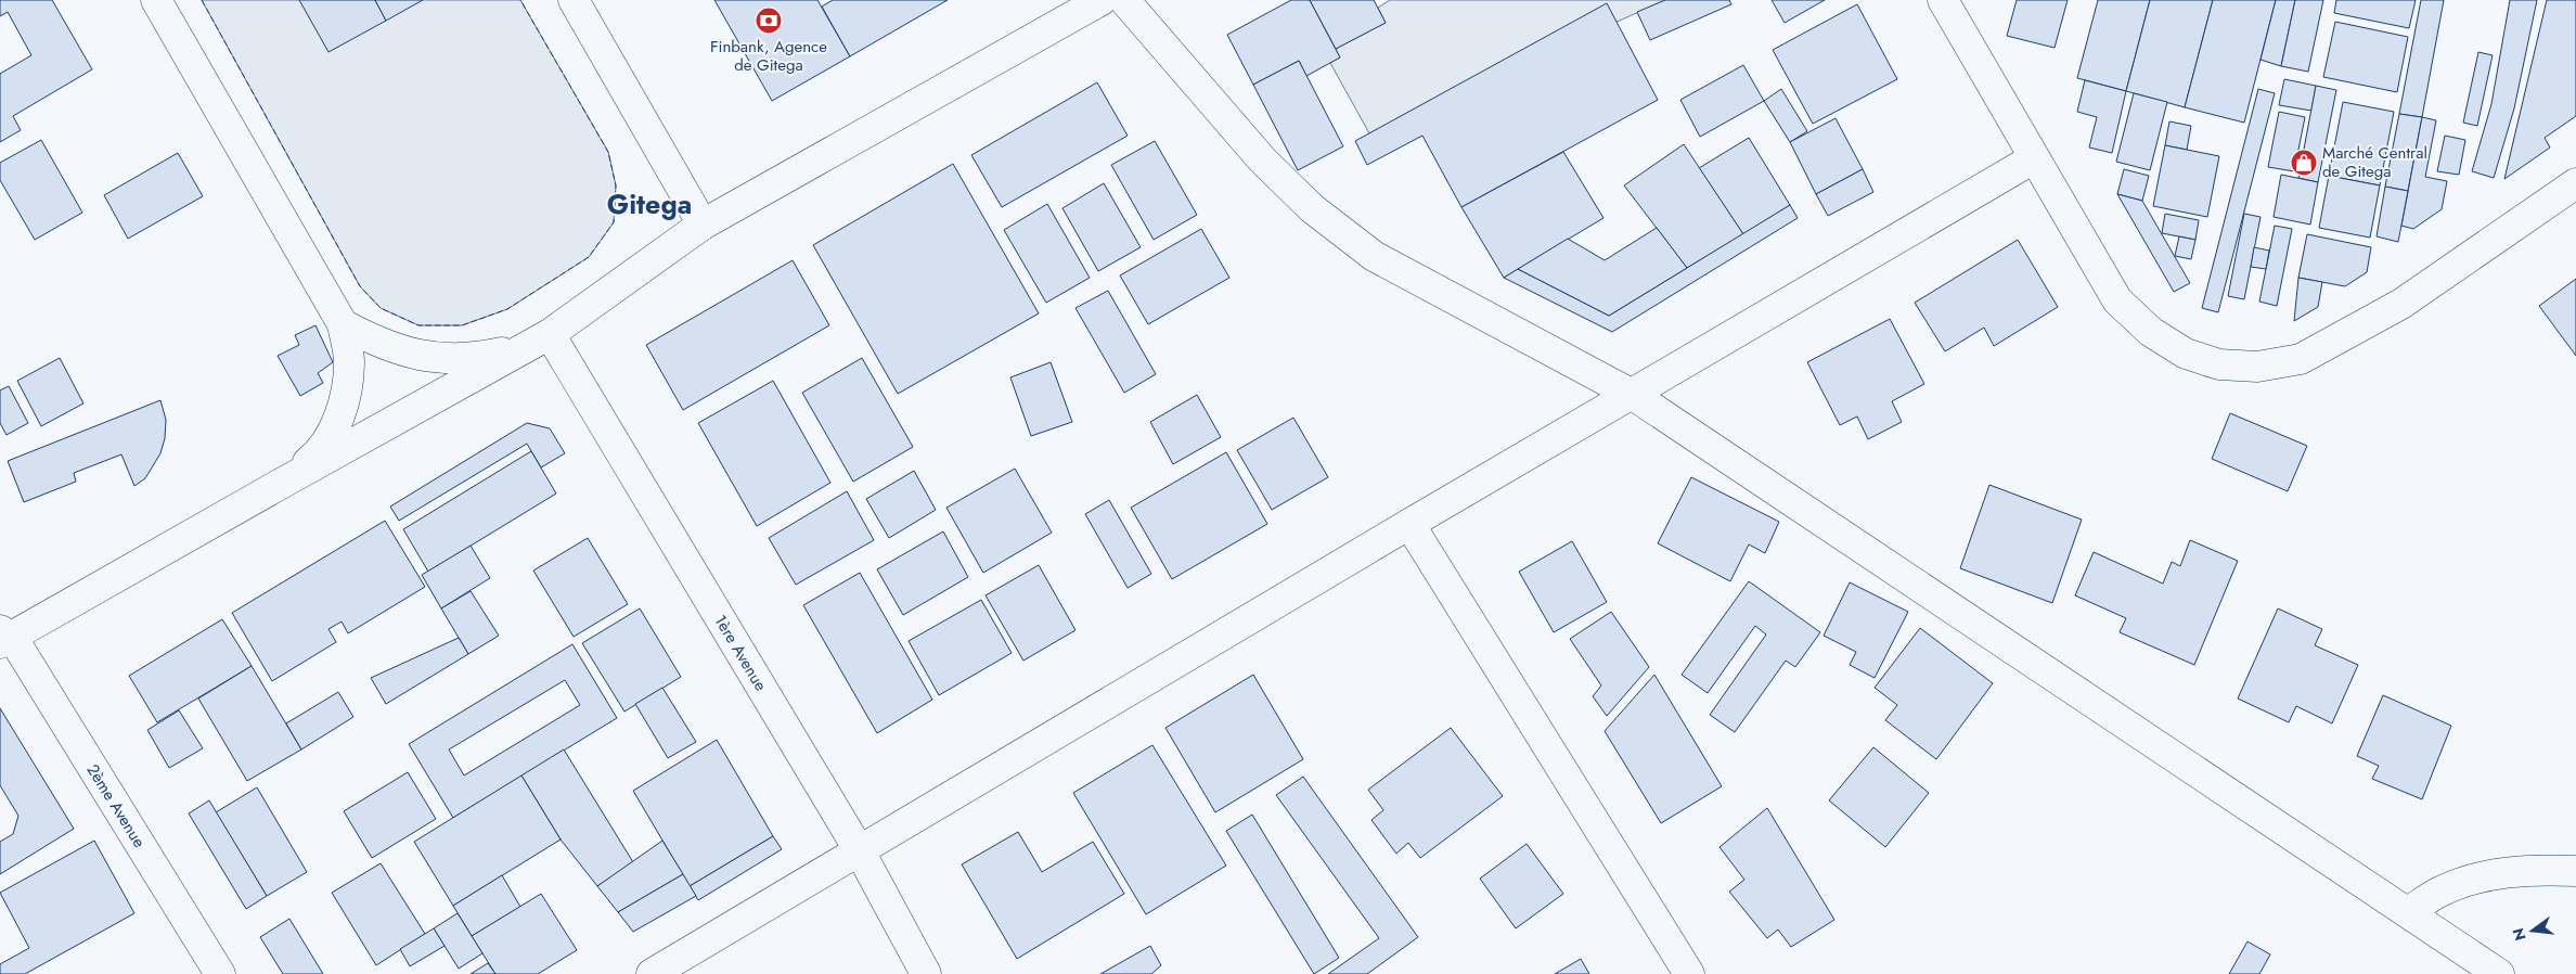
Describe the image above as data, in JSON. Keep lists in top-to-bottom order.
{
  "streets": {
    "street": ["1ère Avenue", "2ème Avenue"]
  },
  "districts": ["Gitega"],
  "places": {
    "bank": ["Finbank, Agence de Gitega"],
    "shop": ["Marché Central de Gitega"]
  },
  "north": "left"
}
